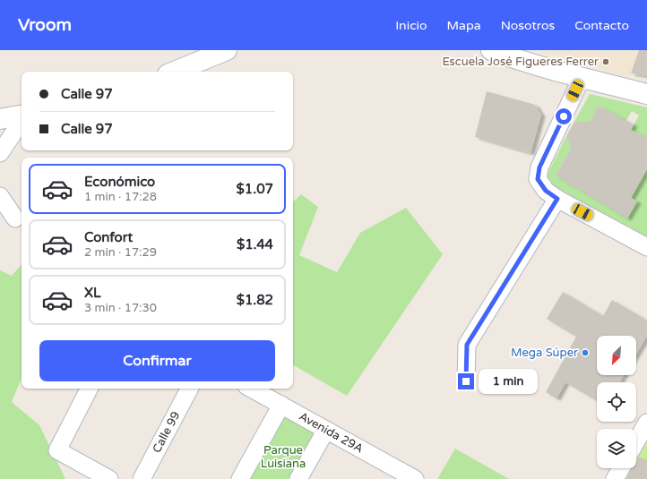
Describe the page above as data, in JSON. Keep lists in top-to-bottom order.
{
  "streets": {
    "street": ["Calle 99", "Avenida 29A"]
  },
  "parks": ["Parque Luisiana"],
  "places": ["Escuela José Figueres Ferrer", "Mega Súper"],
  "north": "bottom left",
  "page": {
    "header": "Vroom",
    "nav": [
      "Inicio",
      "Mapa",
      "Nosotros",
      "Contacto"
    ],
    "banner": ["Calle 97", "Calle 97"],
    "list": [
      {
        "name": "Económico",
        "note": "1 min · 17:28",
        "value": "$1.07"
      },
      {
        "name": "Confort",
        "note": "2 min · 17:29",
        "value": "$1.44"
      },
      {
        "name": "XL",
        "note": "3 min · 17:30",
        "value": "$1.82"
      }
    ],
    "buttons": "Confirmar",
    "bubble": "1 min"
  }
}
